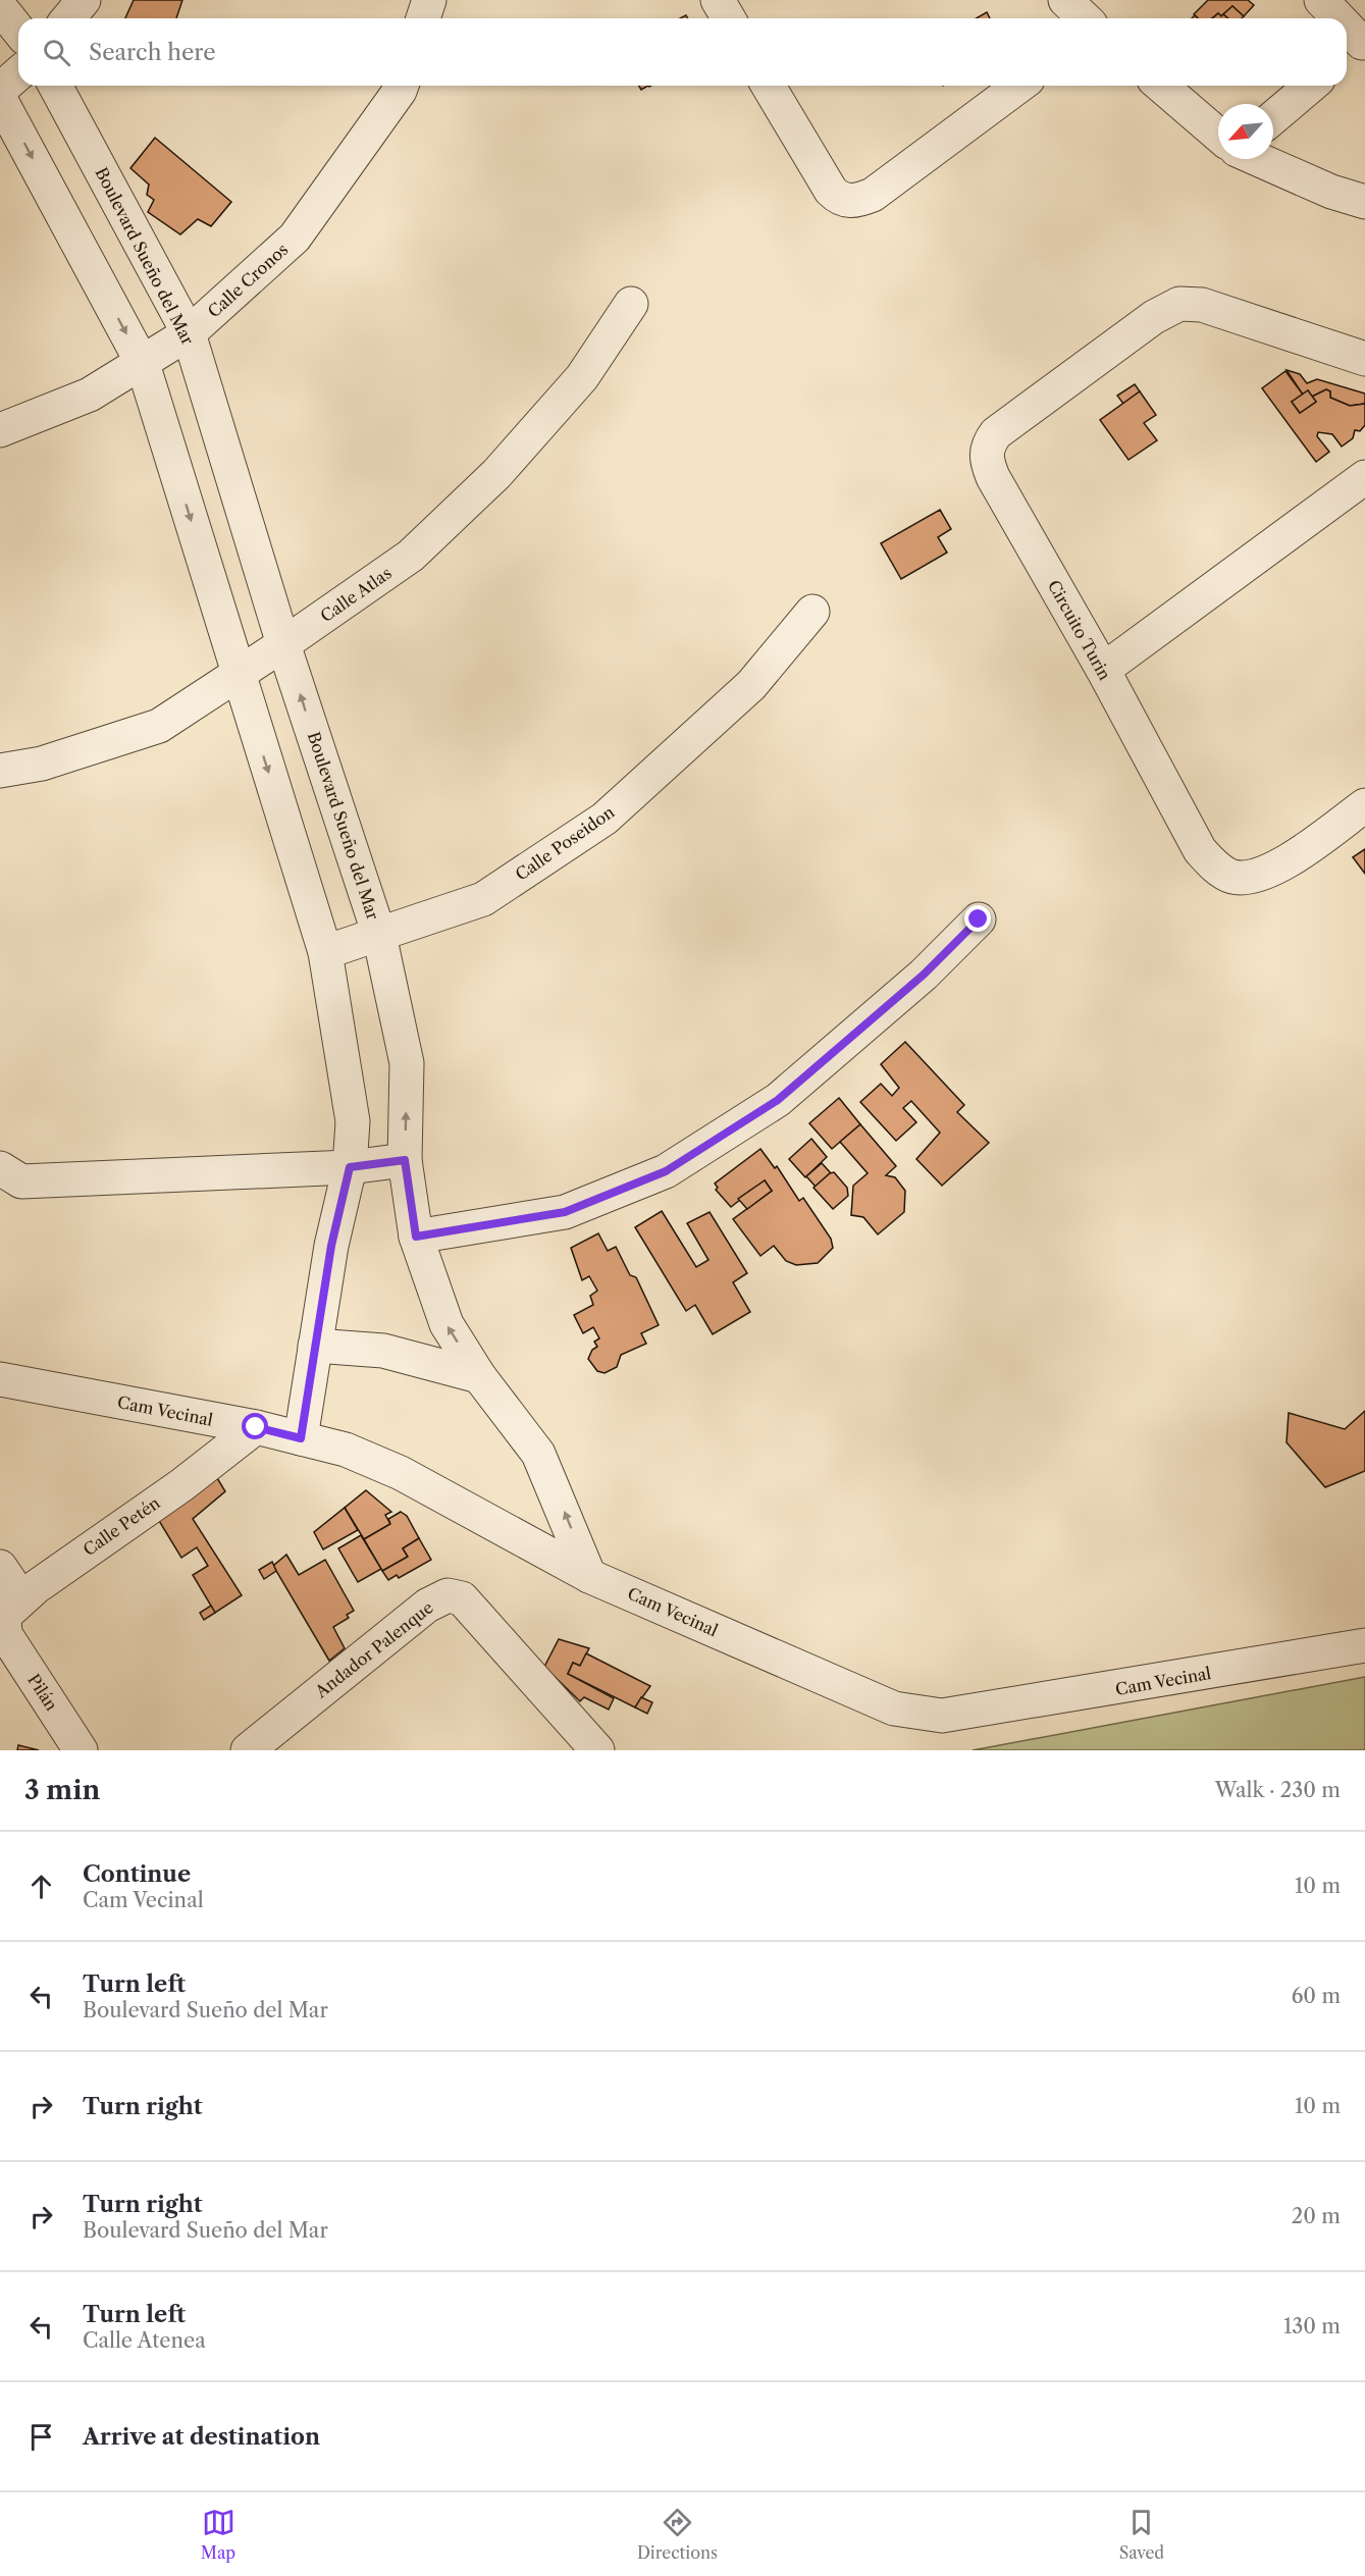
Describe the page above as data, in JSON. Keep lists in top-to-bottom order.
{
  "streets": {
    "street": [
      "Boulevard Sueño del Mar",
      "Calle Cronos",
      "Calle Atlas",
      "Circuito Turin",
      "Calle Poseidon",
      "Cam Vecinal",
      "Calle Petén",
      "Andador Palenque",
      "Pilán"
    ]
  },
  "crossings": [
    ["Boulevard Sueño del Mar", "Calle Cronos"],
    ["Boulevard Sueño del Mar", "Calle Atlas"],
    ["Boulevard Sueño del Mar", "Calle Poseidon"],
    ["Boulevard Sueño del Mar", "Cam Vecinal"],
    ["Cam Vecinal", "Calle Petén"],
    ["Calle Petén", "Pilán"]
  ],
  "north": "bottom left",
  "page": {
    "search": "Search here",
    "heading": ["3 min", "Walk · 230 m"],
    "list": [
      ["Continue", "Cam Vecinal", "10 m"],
      ["Turn left", "Boulevard Sueño del Mar", "60 m"],
      ["Turn right", "10 m"],
      ["Turn right", "Boulevard Sueño del Mar", "20 m"],
      ["Turn left", "Calle Atenea", "130 m"],
      "Arrive at destination"
    ],
    "nav": ["Map", "Directions", "Saved"]
  }
}
